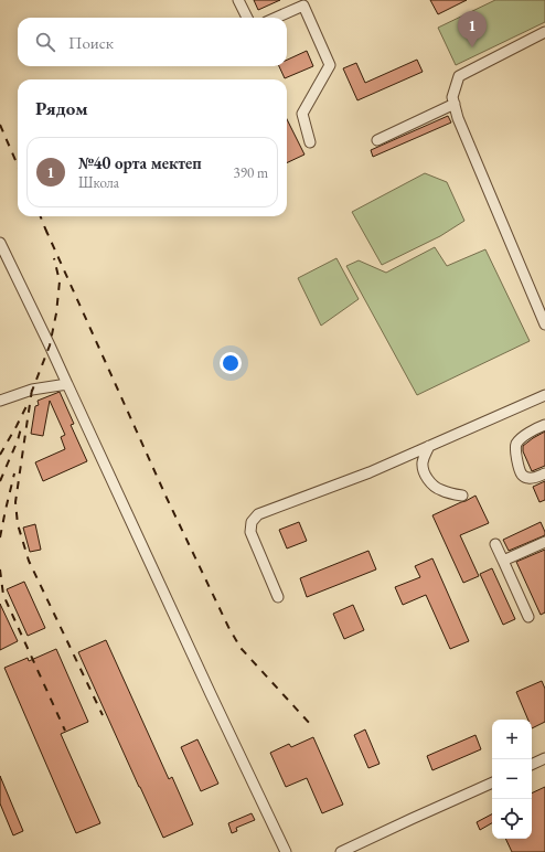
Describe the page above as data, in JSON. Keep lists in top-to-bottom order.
{
  "page": {
    "pins": "1",
    "search": "Поиск",
    "heading": "Рядом",
    "list": [
      {
        "mark": "1",
        "name": "№40 орта мектеп",
        "note": "Школа",
        "value": "390 m"
      }
    ],
    "map_buttons": ["+", "−"]
  }
}
